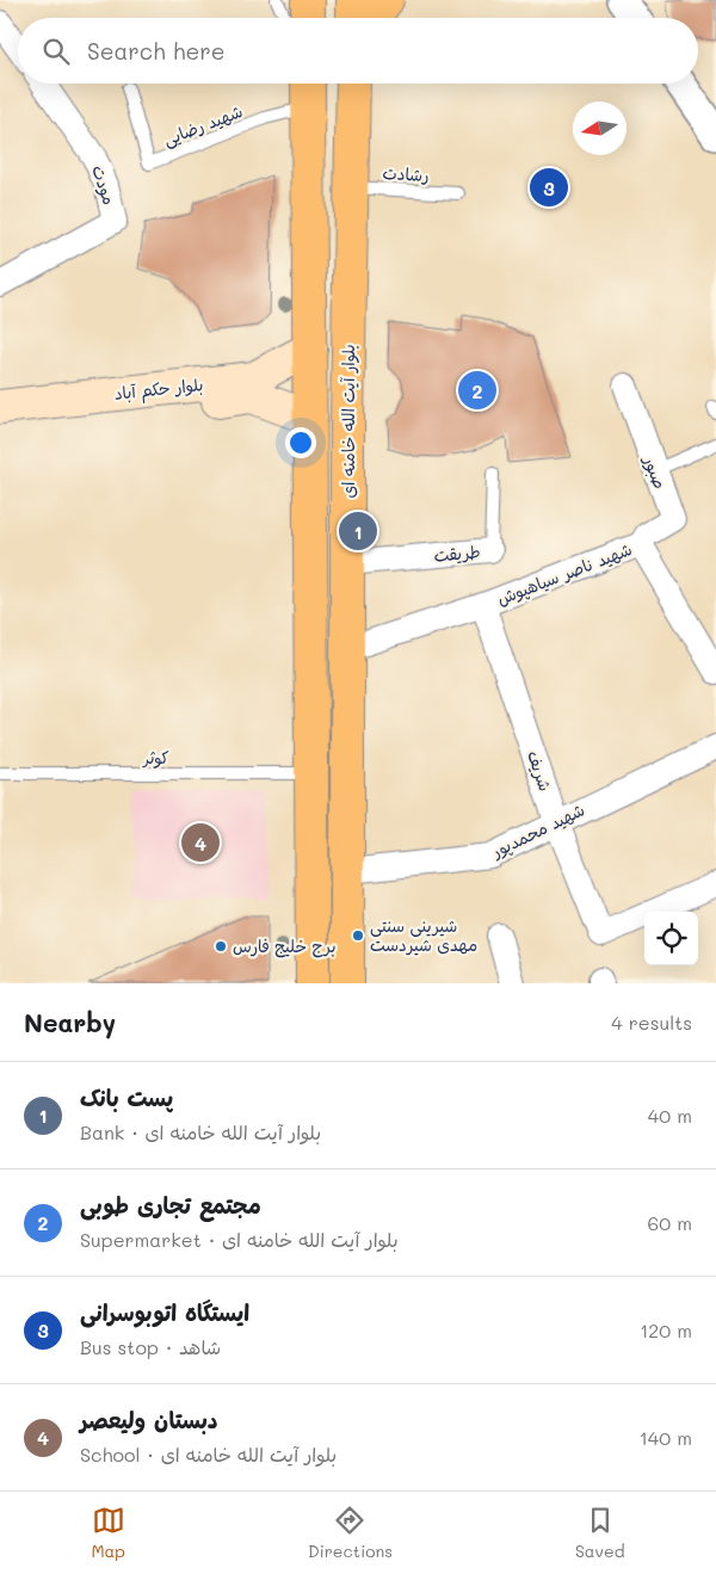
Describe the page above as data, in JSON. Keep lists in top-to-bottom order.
{
  "streets": {
    "main road": ["بلوار حکم آباد", "بلوار آیت الله خامنه ای"],
    "street": [
      "مودت",
      "صبور",
      "طریقت",
      "شهید ناصر سیاهپوش",
      "شریف",
      "شهید محمدپور"
    ],
    "lane": ["شهید رضایی", "رشادت", "کوثر"]
  },
  "crossings": [
    ["رشادت", "بلوار آیت الله خامنه ای"],
    ["بلوار آیت الله خامنه ای", "طریقت"],
    ["بلوار آیت الله خامنه ای", "شهید ناصر سیاهپوش"],
    ["بلوار آیت الله خامنه ای", "شهید محمدپور"],
    ["صبور", "شهید ناصر سیاهپوش"],
    ["شهید ناصر سیاهپوش", "شریف"],
    ["شریف", "شهید محمدپور"]
  ],
  "places": ["شیرینی سنتی مهدی شیردست", "برج خلیج فارس"],
  "north": "left",
  "page": {
    "search": "Search here",
    "pins": [
      "3",
      "2",
      "1",
      "4"
    ],
    "heading": ["Nearby", "4 results"],
    "list": [
      {
        "mark": "1",
        "name": "پست بانک",
        "note": "Bank · بلوار آیت الله خامنه ای",
        "value": "40 m"
      },
      {
        "mark": "2",
        "name": "مجتمع تجاری طوبی",
        "note": "Supermarket · بلوار آیت الله خامنه ای",
        "value": "60 m"
      },
      {
        "mark": "3",
        "name": "ایستگاه اتوبوسرانی",
        "note": "Bus stop · شاهد",
        "value": "120 m"
      },
      {
        "mark": "4",
        "name": "دبستان ولیعصر",
        "note": "School · بلوار آیت الله خامنه ای",
        "value": "140 m"
      }
    ],
    "nav": ["Map", "Directions", "Saved"]
  }
}
